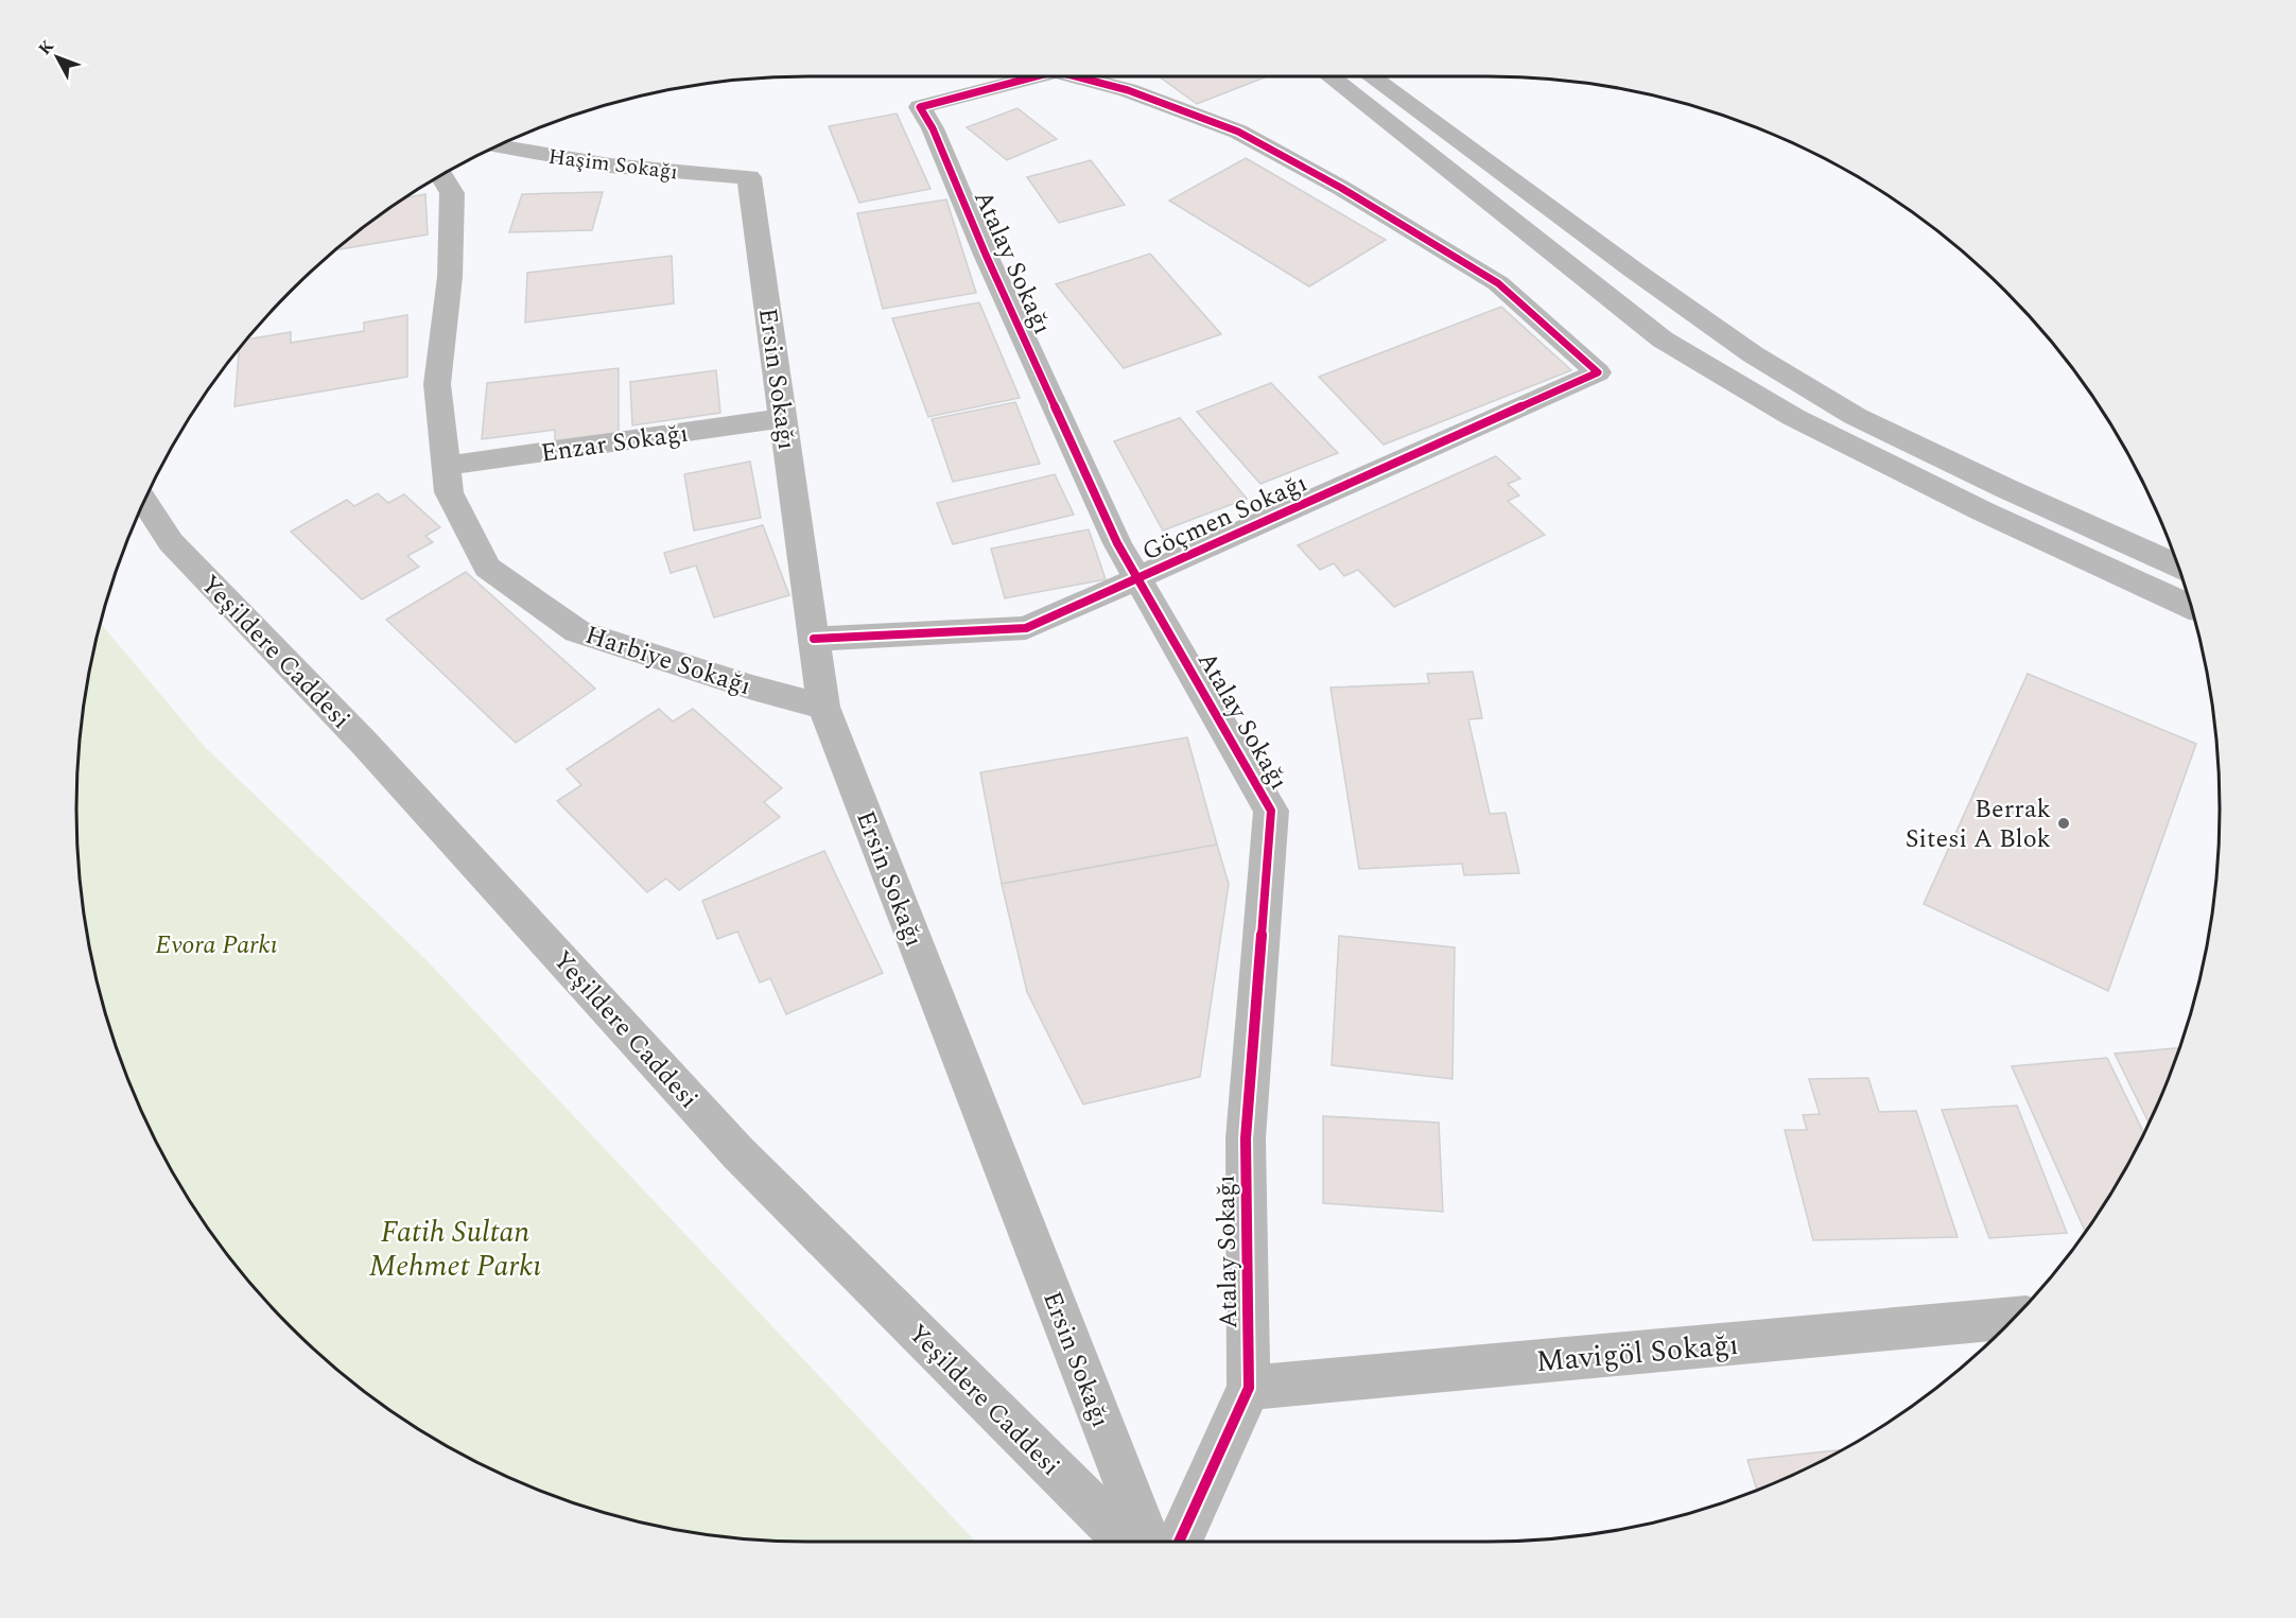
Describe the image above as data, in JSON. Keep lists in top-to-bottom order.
{
  "streets": {
    "street": [
      "Haşim Sokağı",
      "Atalay Sokağı",
      "Ersin Sokağı",
      "Enzar Sokağı",
      "Göçmen Sokağı",
      "Yeşildere Caddesi",
      "Harbiye Sokağı",
      "Mavigöl Sokağı"
    ]
  },
  "crossings": [
    ["Haşim Sokağı", "Ersin Sokağı"],
    ["Atalay Sokağı", "Göçmen Sokağı"],
    ["Atalay Sokağı", "Mavigöl Sokağı"],
    ["Ersin Sokağı", "Enzar Sokağı"],
    ["Ersin Sokağı", "Göçmen Sokağı"],
    ["Ersin Sokağı", "Harbiye Sokağı"],
    ["Enzar Sokağı", "Harbiye Sokağı"]
  ],
  "parks": ["Evora Parkı", "Fatih Sultan Mehmet Parkı"],
  "places": ["Berrak Sitesi A Blok"],
  "north": "top left"
}
